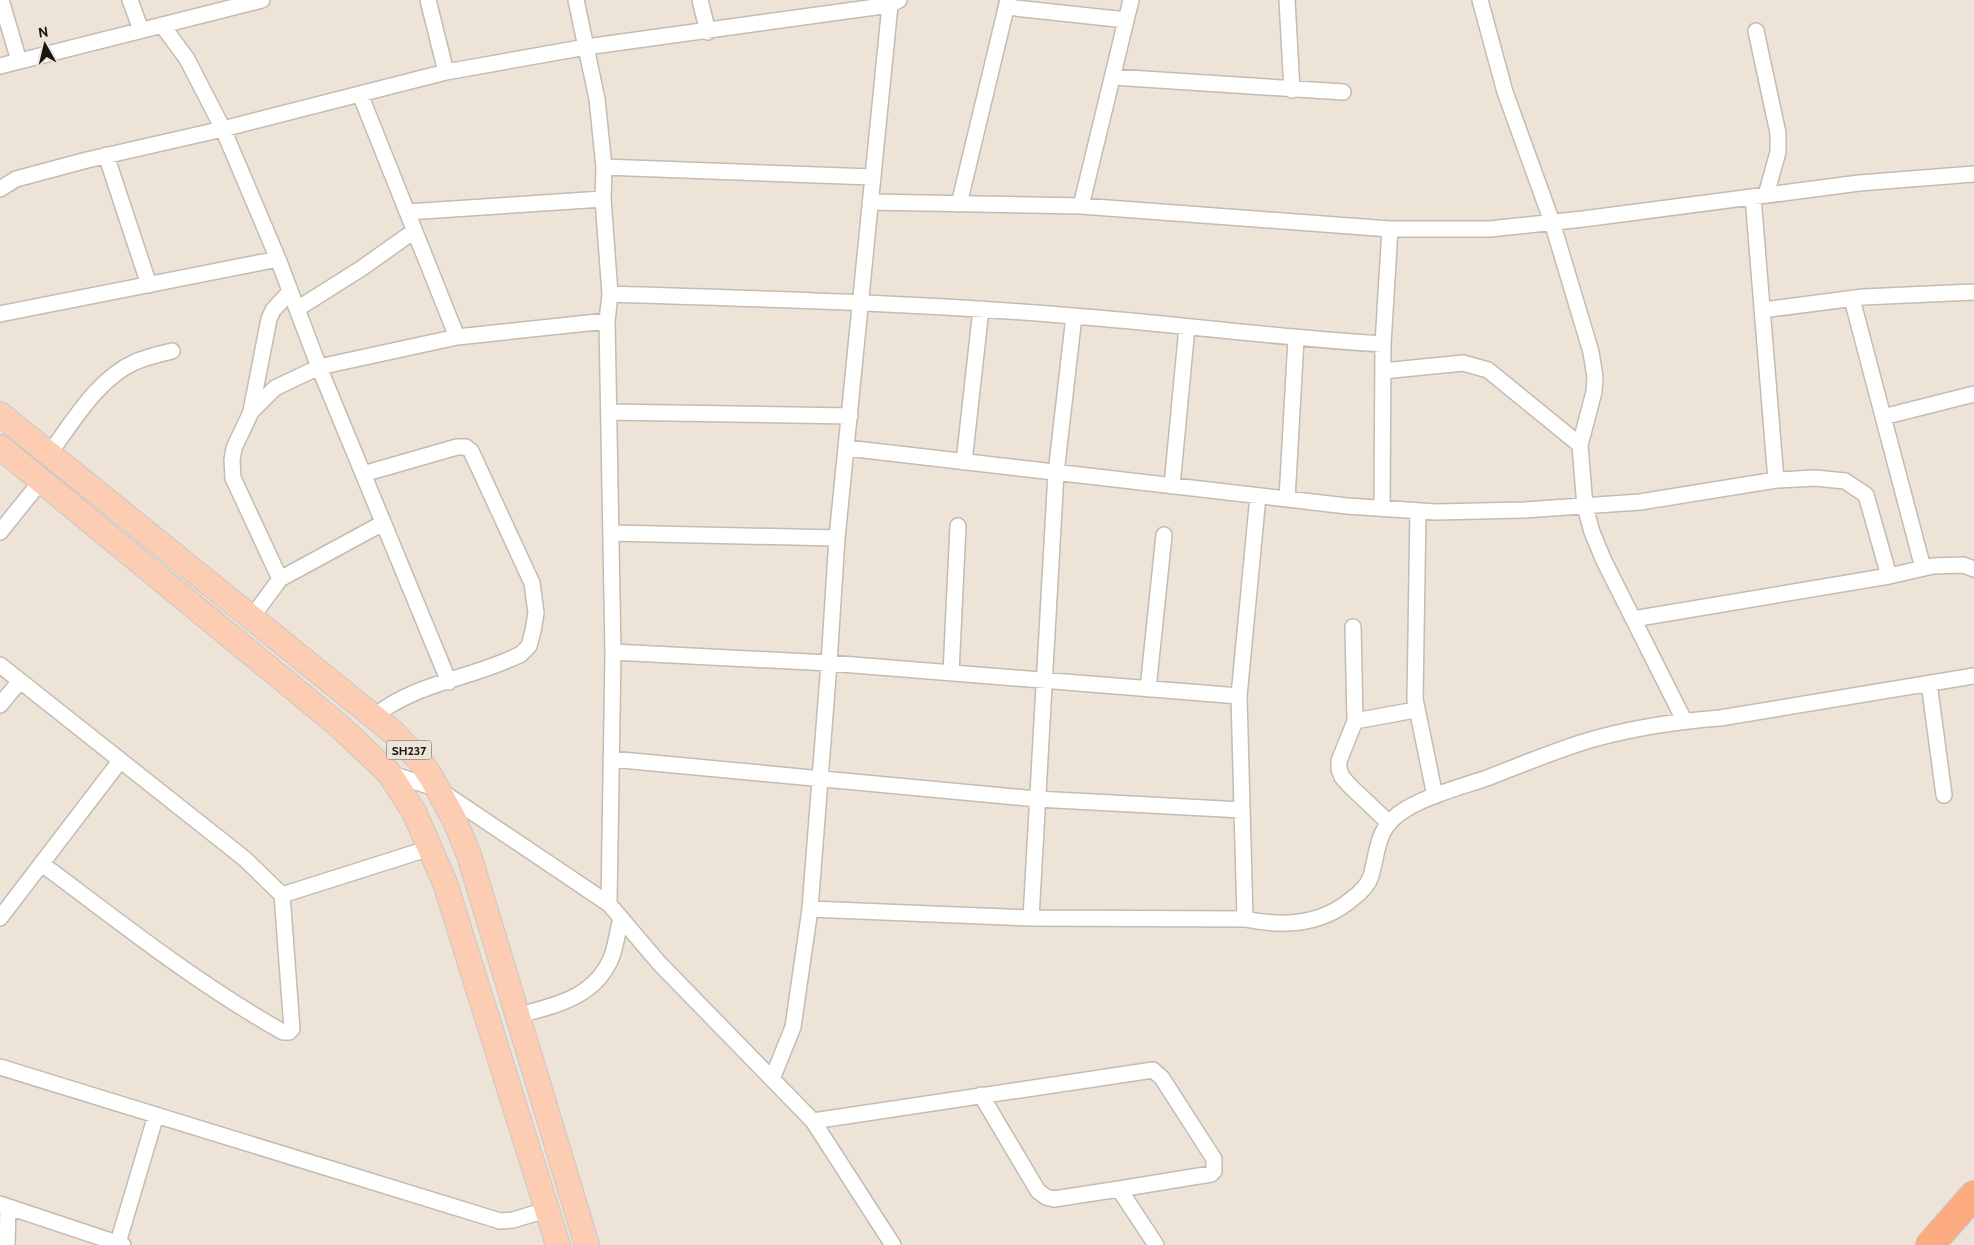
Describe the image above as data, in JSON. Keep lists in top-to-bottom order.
{
  "streets": {
    "main road": ["SH237"]
  },
  "north": "top"
}
